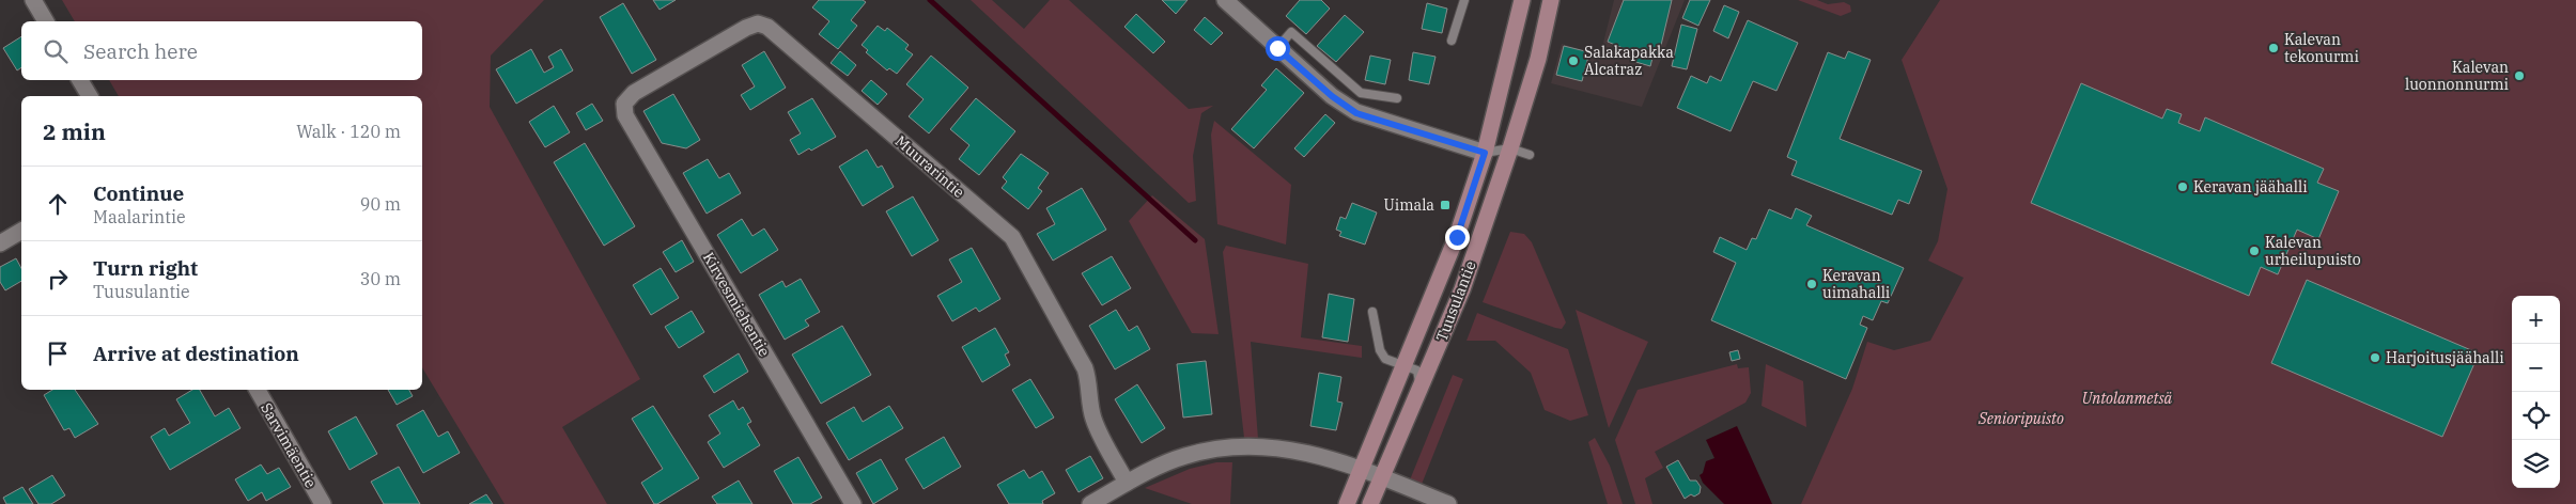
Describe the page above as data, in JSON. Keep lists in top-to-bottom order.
{
  "streets": {
    "main road": ["Tuusulantie"],
    "street": ["Muurarintie", "Kirvesmiehentie", "Sarvimäentie"]
  },
  "crossings": [
    ["Muurarintie", "Kirvesmiehentie"]
  ],
  "parks": ["Untolanmetsä", "Senioripuisto"],
  "places": {
    "other": [
      "Kalevan tekonurmi",
      "Salakapakka Alcatraz",
      "Kalevan luonnonnurmi",
      "Keravan jäähalli",
      "Kalevan urheilupuisto",
      "Keravan uimahalli",
      "Harjoitusjäähalli"
    ],
    "transit": ["Uimala"]
  },
  "page": {
    "search": "Search here",
    "heading": ["2 min", "Walk · 120 m"],
    "list": [
      ["Continue", "Maalarintie", "90 m"],
      ["Turn right", "Tuusulantie", "30 m"],
      "Arrive at destination"
    ],
    "map_buttons": ["+", "−"]
  }
}
